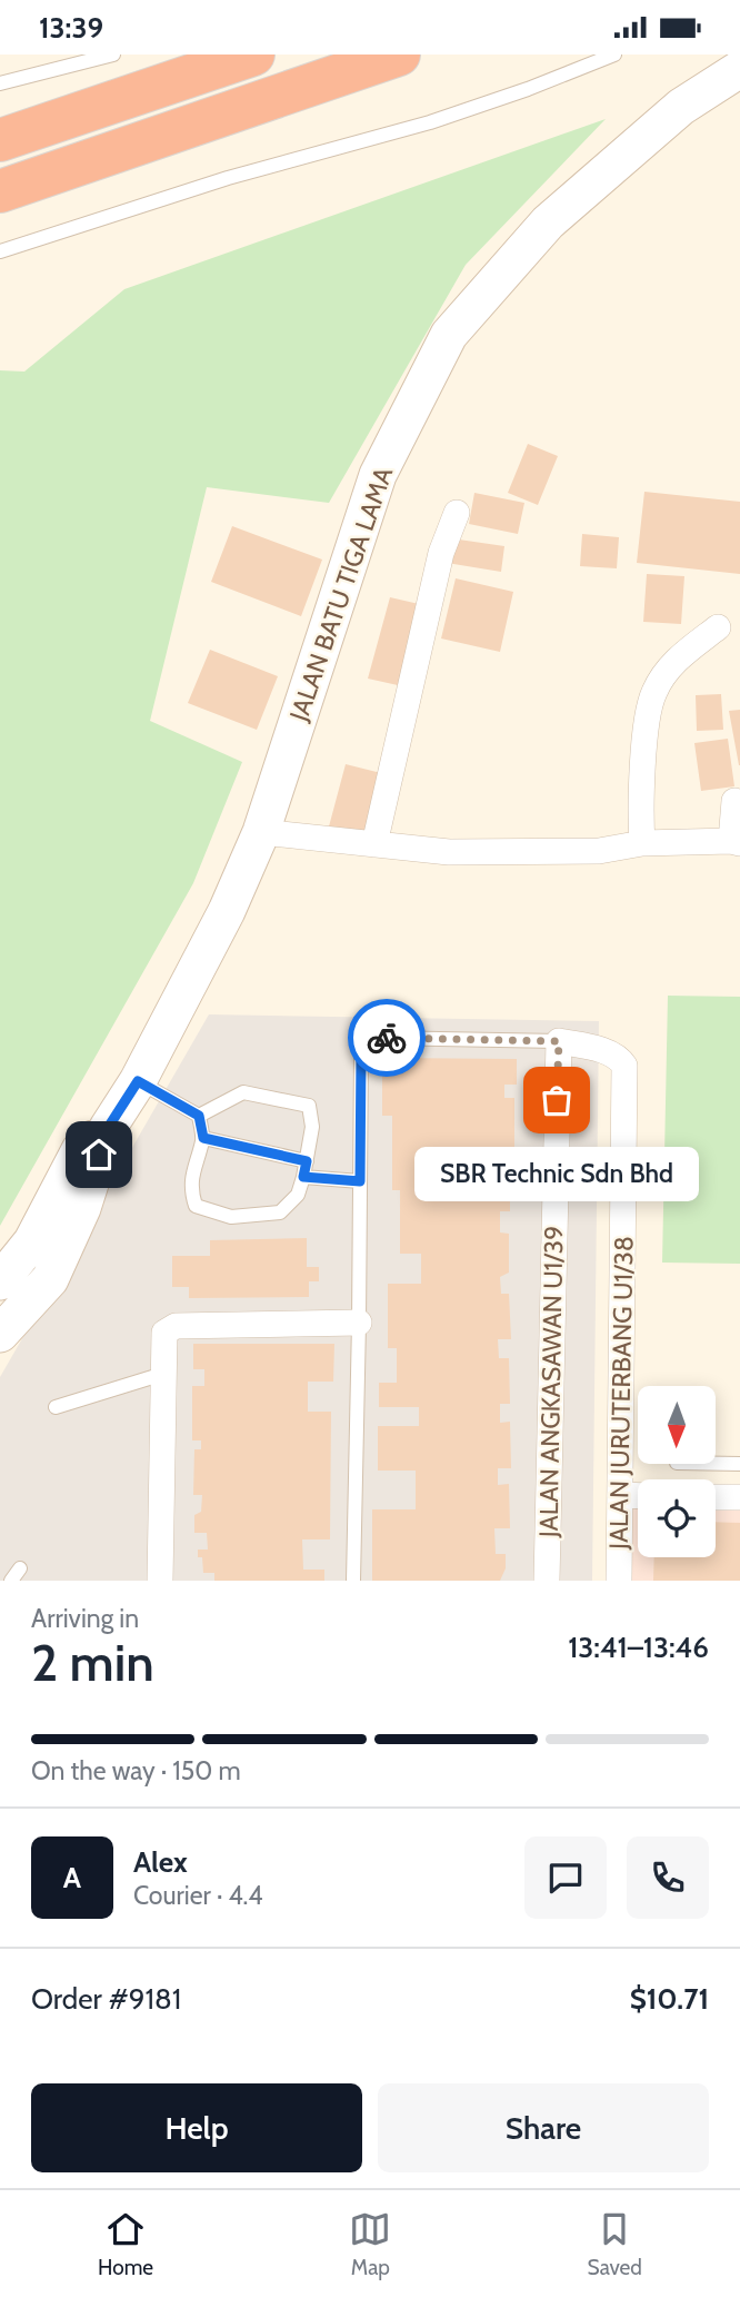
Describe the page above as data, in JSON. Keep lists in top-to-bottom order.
{
  "streets": {
    "street": ["JALAN BATU TIGA LAMA", "JALAN ANGKASAWAN U1/39", "JALAN JURUTERBANG U1/38"]
  },
  "crossings": [
    ["JALAN ANGKASAWAN U1/39", "JALAN JURUTERBANG U1/38"]
  ],
  "places": ["SBR Technic Sdn Bhd"],
  "north": "bottom",
  "page": {
    "status": "13:39",
    "bubble": "SBR Technic Sdn Bhd",
    "heading": ["2 min", "Arriving in", "13:41–13:46"],
    "panel": [
      "Alex",
      "Courier · 4.4",
      "Order #9181",
      "$10.71"
    ],
    "bar": "On the way · 150 m",
    "round": "A",
    "buttons": ["Help", "Share"],
    "tabs": ["Home", "Map", "Saved"]
  }
}
